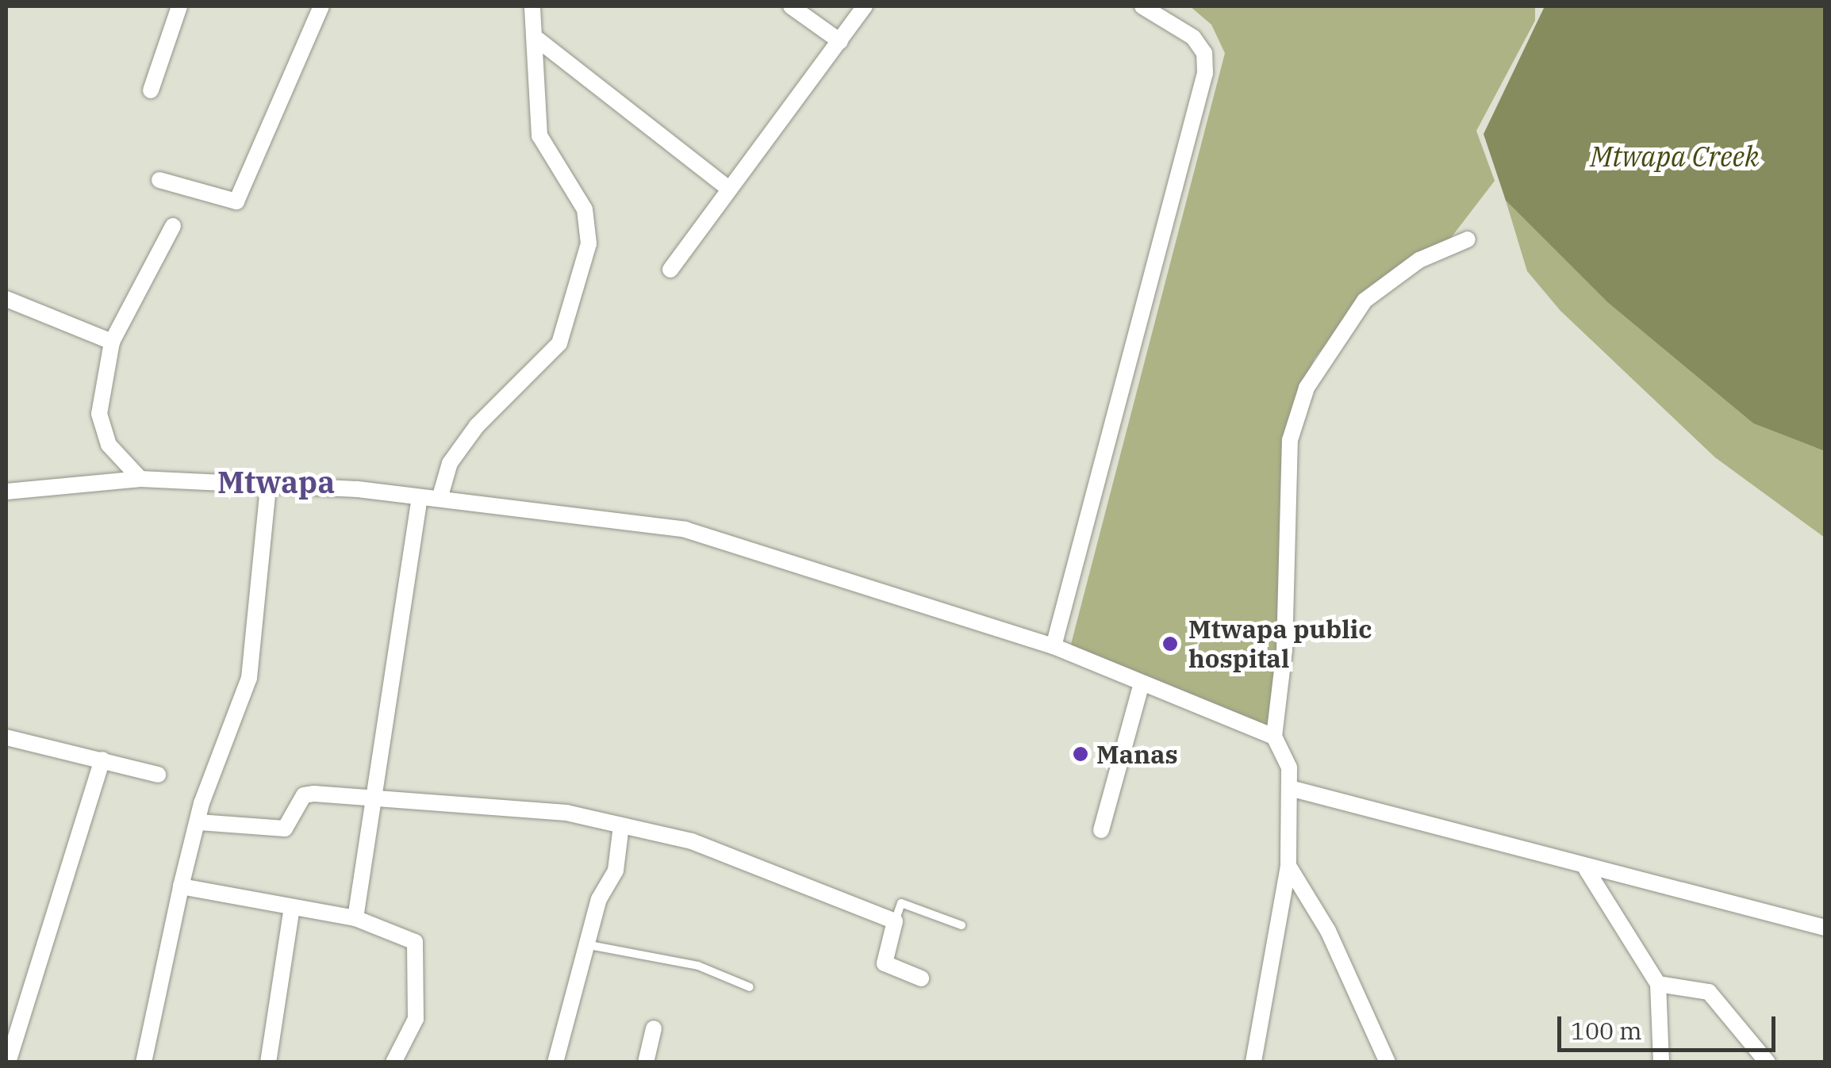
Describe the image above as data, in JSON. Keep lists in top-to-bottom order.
{
  "districts": ["Mtwapa"],
  "water": ["Mtwapa Creek"],
  "places": ["Mtwapa public hospital", "Manas"],
  "scale_bar": "100 m"
}
